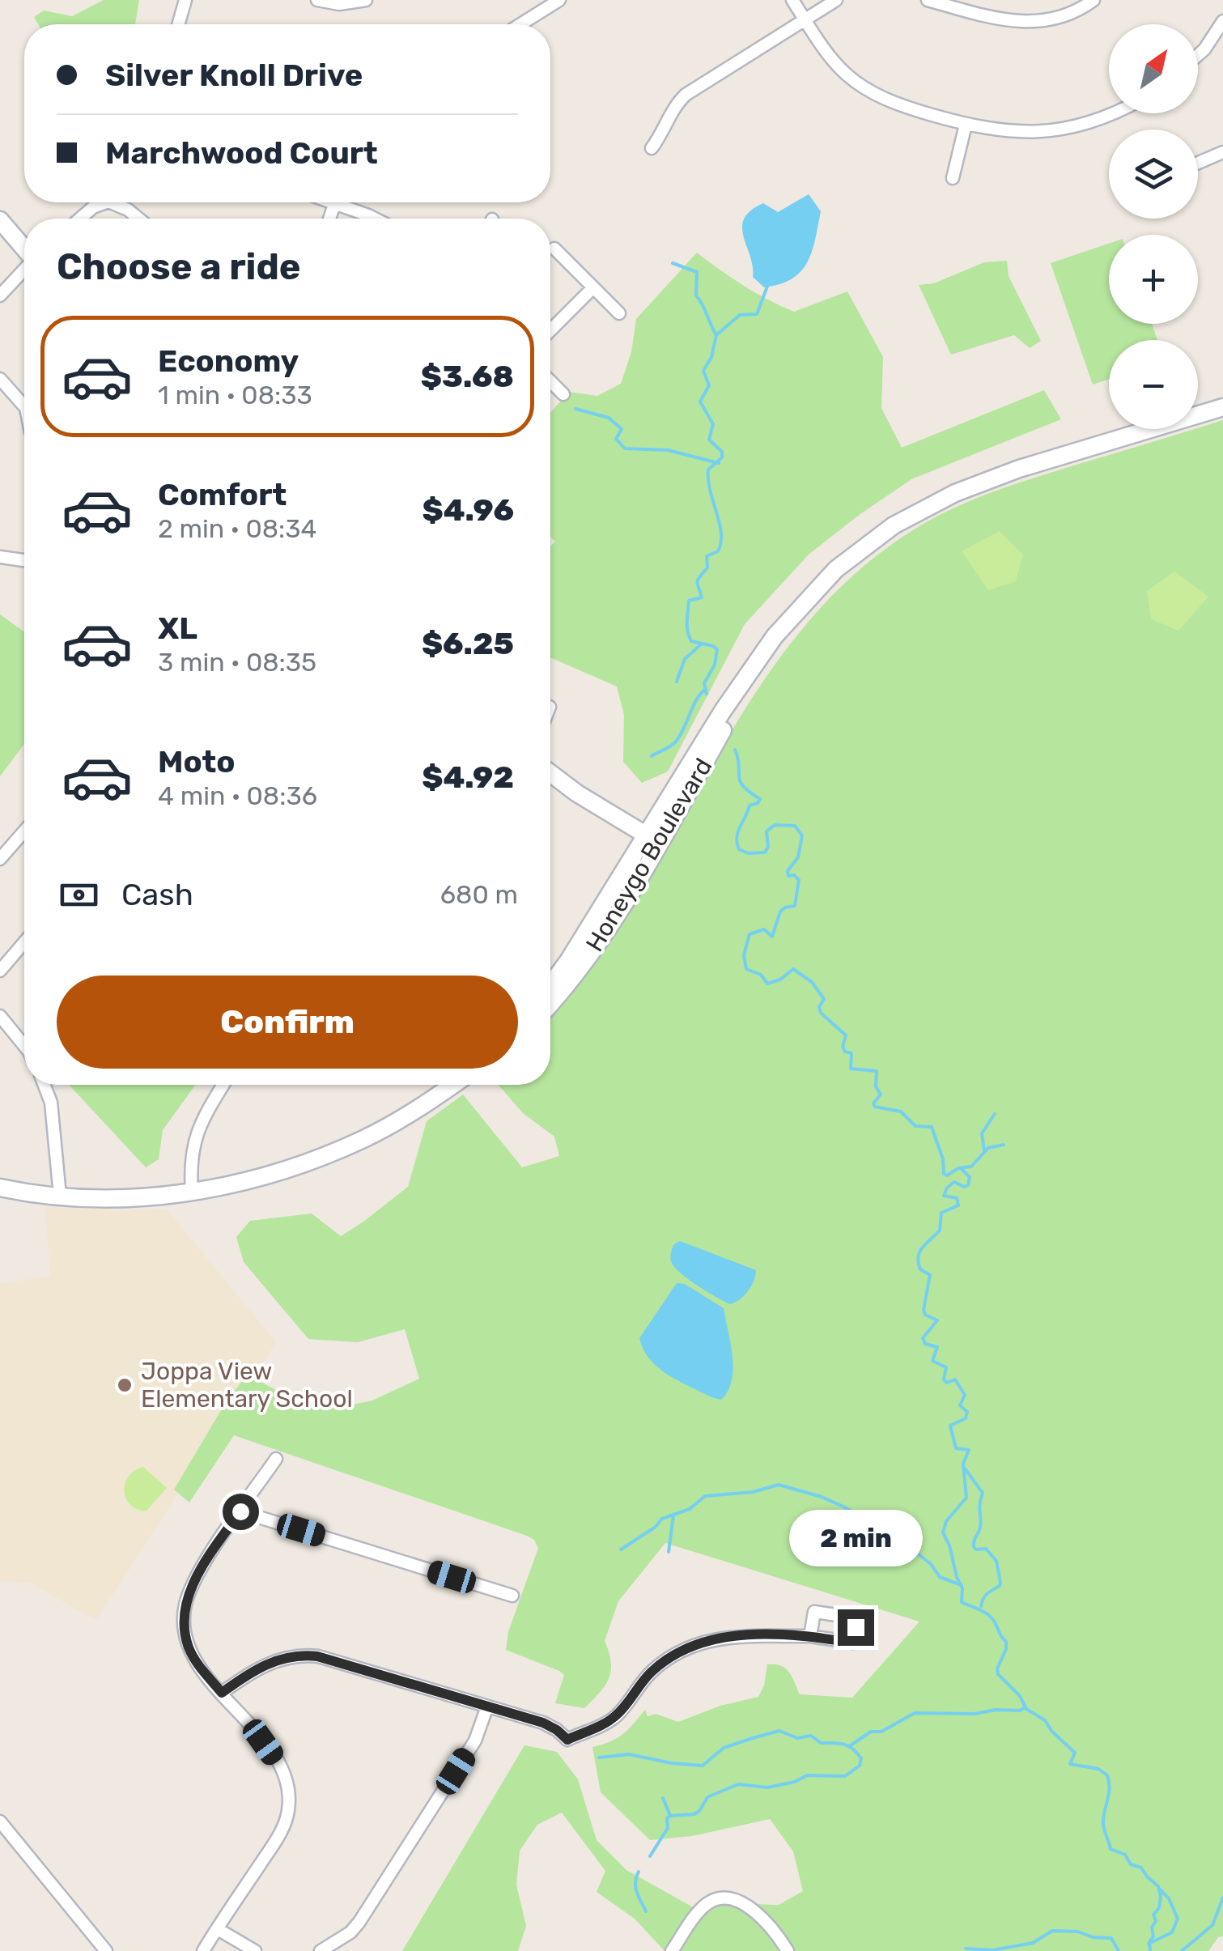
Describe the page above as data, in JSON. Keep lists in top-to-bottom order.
{
  "streets": {
    "main road": ["Honeygo Boulevard"]
  },
  "places": ["Joppa View Elementary School"],
  "north": "top right",
  "page": {
    "map_buttons": ["+", "−"],
    "banner": ["Silver Knoll Drive", "Marchwood Court"],
    "heading": "Choose a ride",
    "list": [
      {
        "name": "Economy",
        "note": "1 min · 08:33",
        "value": "$3.68"
      },
      {
        "name": "Comfort",
        "note": "2 min · 08:34",
        "value": "$4.96"
      },
      {
        "name": "XL",
        "note": "3 min · 08:35",
        "value": "$6.25"
      },
      {
        "name": "Moto",
        "note": "4 min · 08:36",
        "value": "$4.92"
      }
    ],
    "pay": ["Cash", "680 m"],
    "buttons": "Confirm",
    "bubble": "2 min"
  }
}
